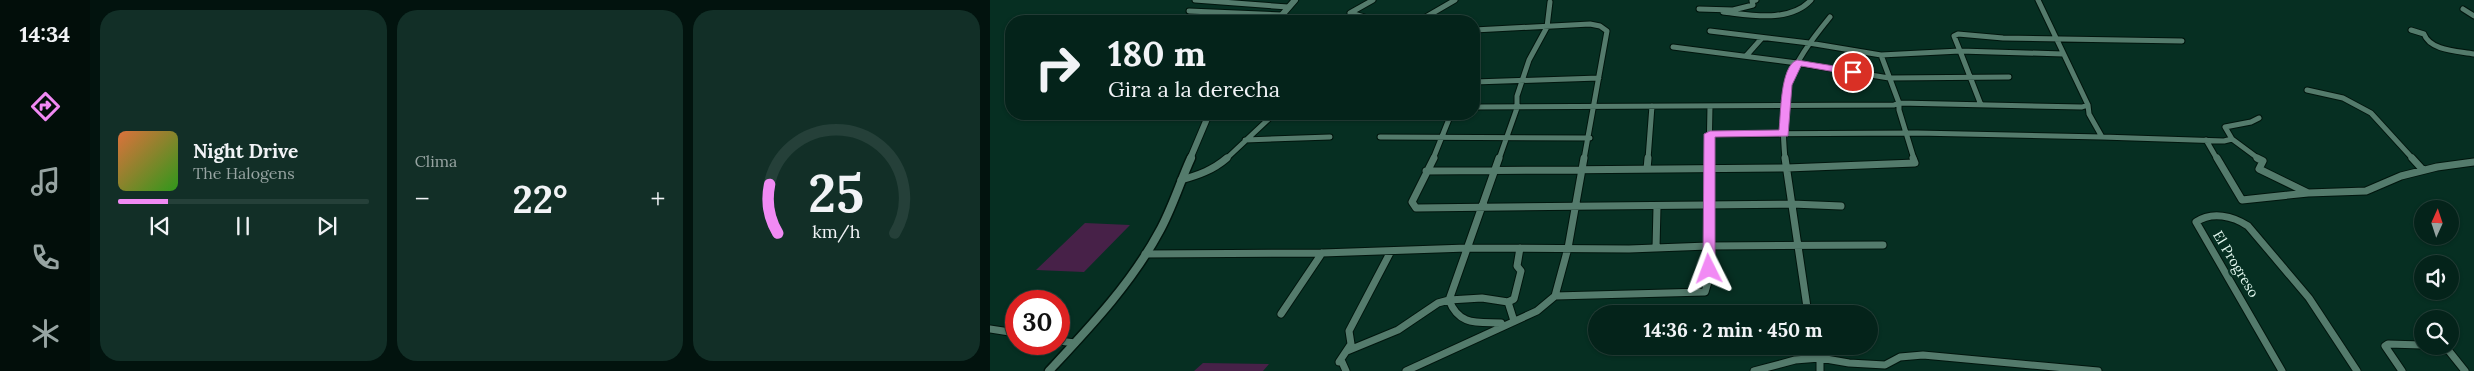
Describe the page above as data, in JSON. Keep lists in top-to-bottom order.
{
  "streets": {
    "street": ["El Progreso"]
  },
  "north": "top",
  "page": {
    "tabs": "14:34",
    "tile": "Clima",
    "turn": ["180 m", "Gira a la derecha"],
    "song": ["Night Drive", "The Halogens"],
    "heat": ["−", "22°", "+"],
    "limit": "30",
    "trip": "14:36 · 2 min · 450 m",
    "gauge": ["25", "km/h"]
  }
}
